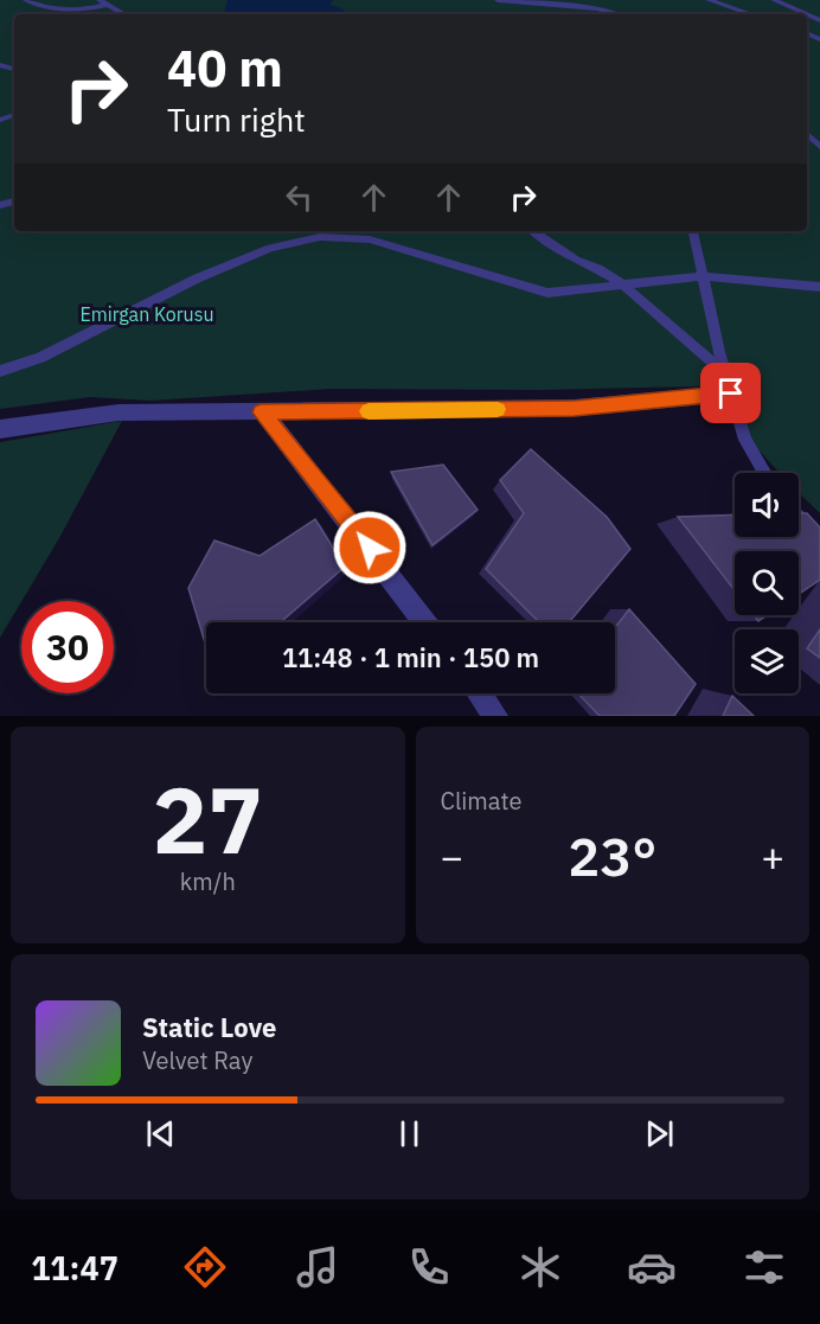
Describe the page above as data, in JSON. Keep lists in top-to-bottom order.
{
  "parks": ["Emirgan Korusu"],
  "page": {
    "turn": ["40 m", "Turn right"],
    "limit": "30",
    "trip": "11:48 · 1 min · 150 m",
    "tile": [
      ["27", "km/h"],
      "Climate"
    ],
    "heat": ["−", "23°", "+"],
    "song": ["Static Love", "Velvet Ray"],
    "tabs": "11:47"
  }
}
